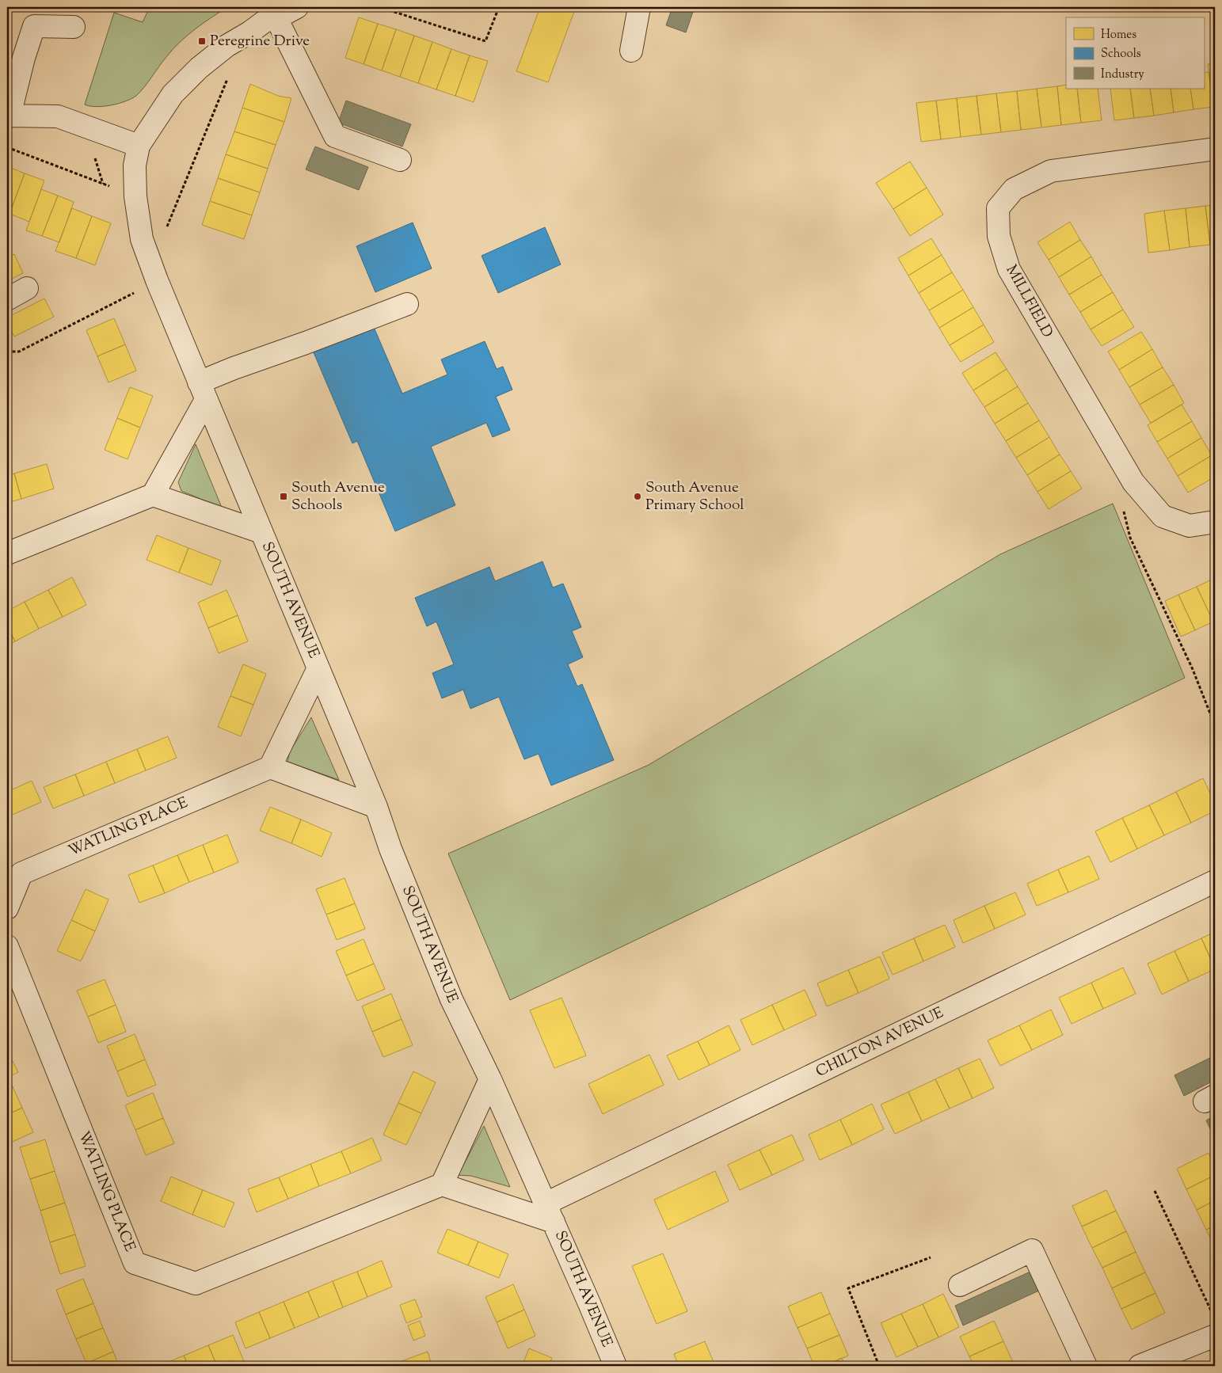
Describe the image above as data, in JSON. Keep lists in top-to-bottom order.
{
  "streets": {
    "street": [
      "MILLFIELD",
      "SOUTH AVENUE",
      "WATLING PLACE",
      "CHILTON AVENUE"
    ]
  },
  "crossings": [
    ["SOUTH AVENUE", "WATLING PLACE"],
    ["SOUTH AVENUE", "CHILTON AVENUE"]
  ],
  "places": {
    "transit": ["Peregrine Drive", "South Avenue Schools"],
    "other": ["South Avenue Primary School"]
  },
  "legend": ["Homes", "Schools", "Industry"]
}
